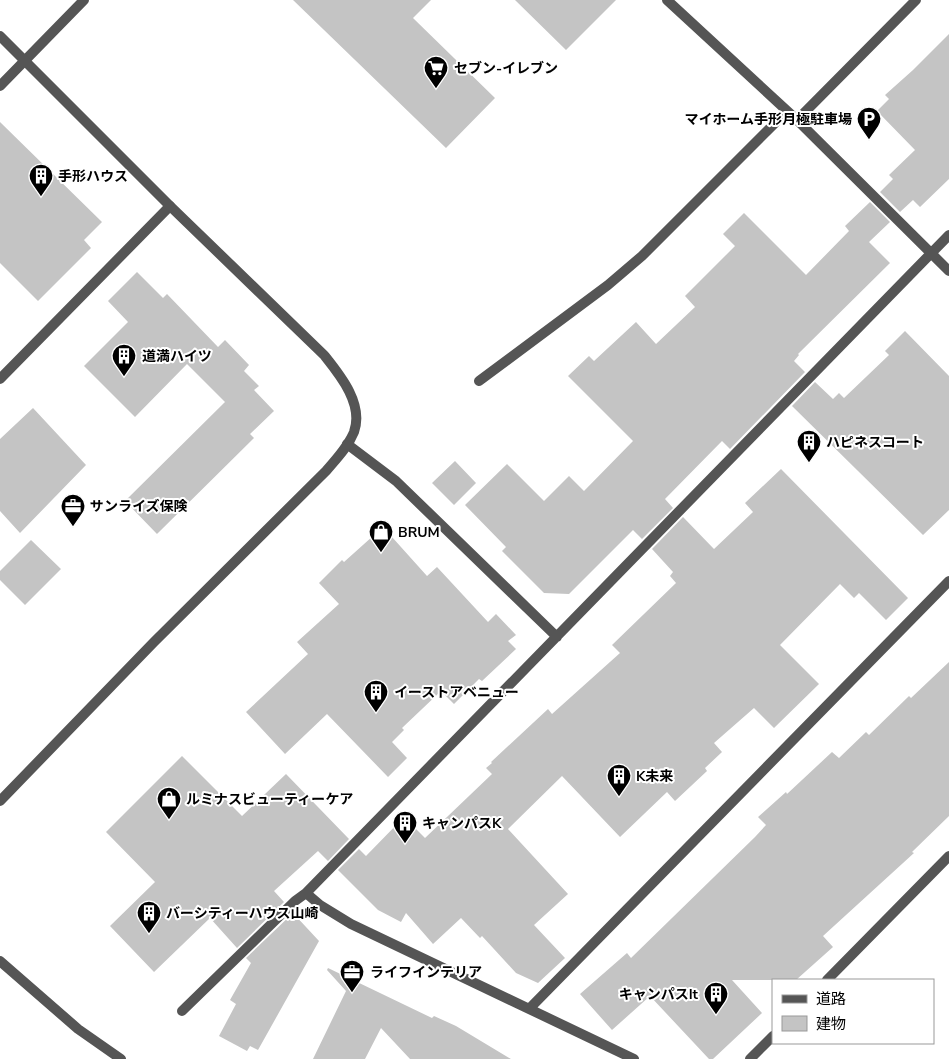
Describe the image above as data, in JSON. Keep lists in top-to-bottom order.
{
  "places": {
    "supermarket": ["セブン-イレブン"],
    "parking": ["マイホーム手形月極駐車場"],
    "building": [
      "手形ハウス",
      "道満ハイツ",
      "ハピネスコート",
      "イーストアベニュー",
      "K未来",
      "キャンパスK",
      "バーシティーハウス山崎",
      "キャンパスIt"
    ],
    "office": ["サンライズ保険", "ライフインテリア"],
    "shop": ["BRUM", "ルミナスビューティーケア"]
  },
  "legend": ["道路", "建物"]
}
